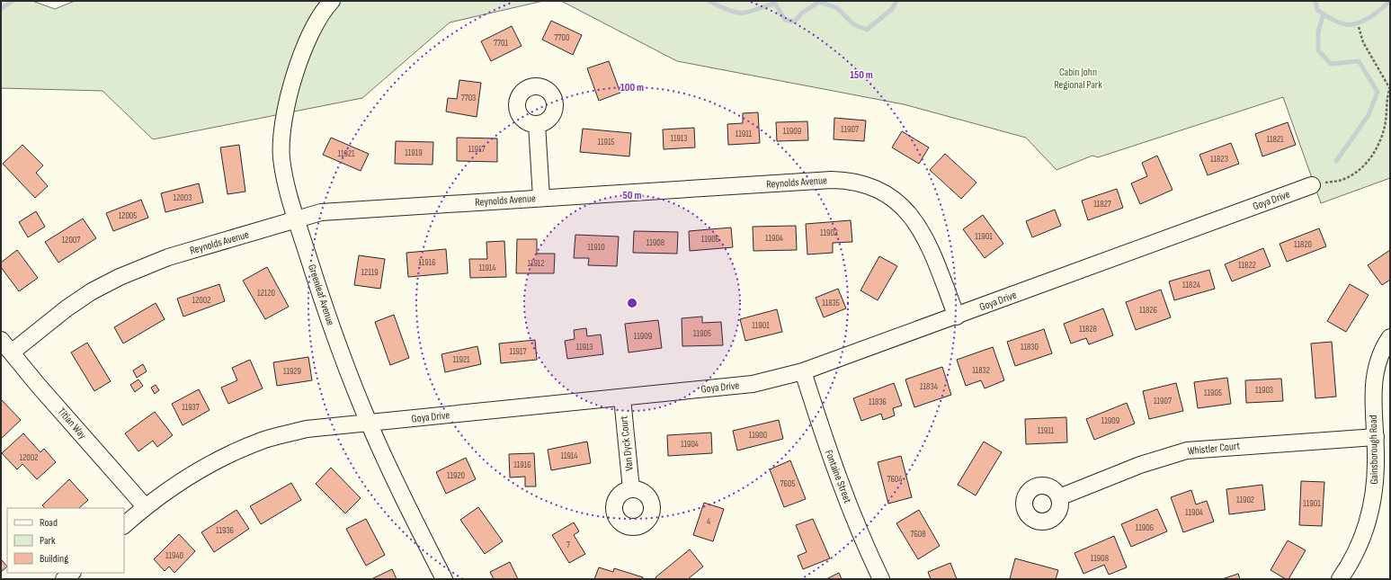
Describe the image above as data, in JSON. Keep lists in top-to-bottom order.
{
  "streets": {
    "street": [
      "Reynolds Avenue",
      "Goya Drive",
      "Greenleaf Avenue",
      "Titian Way",
      "Van Dyck Court",
      "Whistler Court",
      "Gainsborough Road",
      "Fontaine Street"
    ]
  },
  "crossings": [
    ["Reynolds Avenue", "Goya Drive"],
    ["Reynolds Avenue", "Greenleaf Avenue"],
    ["Reynolds Avenue", "Titian Way"],
    ["Goya Drive", "Greenleaf Avenue"],
    ["Goya Drive", "Titian Way"],
    ["Goya Drive", "Van Dyck Court"],
    ["Goya Drive", "Fontaine Street"],
    ["Whistler Court", "Gainsborough Road"]
  ],
  "parks": ["Cabin John Regional Park"],
  "house_numbers": [
    "7700",
    "7701",
    "7703",
    "11907",
    "11909",
    "11911",
    "11913",
    "11821",
    "11915",
    "11917",
    "11919",
    "11921",
    "11823",
    "12003",
    "11827",
    "12005",
    "11902",
    "11901",
    "11904",
    "11906",
    "12007",
    "11908",
    "11820",
    "11910",
    "11916",
    "11912",
    "11822",
    "11914",
    "12119",
    "11824",
    "12120",
    "12002",
    "11835",
    "11826",
    "11901",
    "11828",
    "11905",
    "11909",
    "11913",
    "11830",
    "11917",
    "11921",
    "11832",
    "11929",
    "11834",
    "11903",
    "11905",
    "11907",
    "11836",
    "11937",
    "11909",
    "11911",
    "11900",
    "11904",
    "11914",
    "12002",
    "11916",
    "11920",
    "7604",
    "7605",
    "11902",
    "11901",
    "11904",
    "4",
    "11906",
    "11936",
    "7608",
    "7",
    "11940",
    "11908"
  ],
  "legend": ["Road", "Park", "Building"],
  "rings": ["150 m", "100 m", "50 m"]
}
